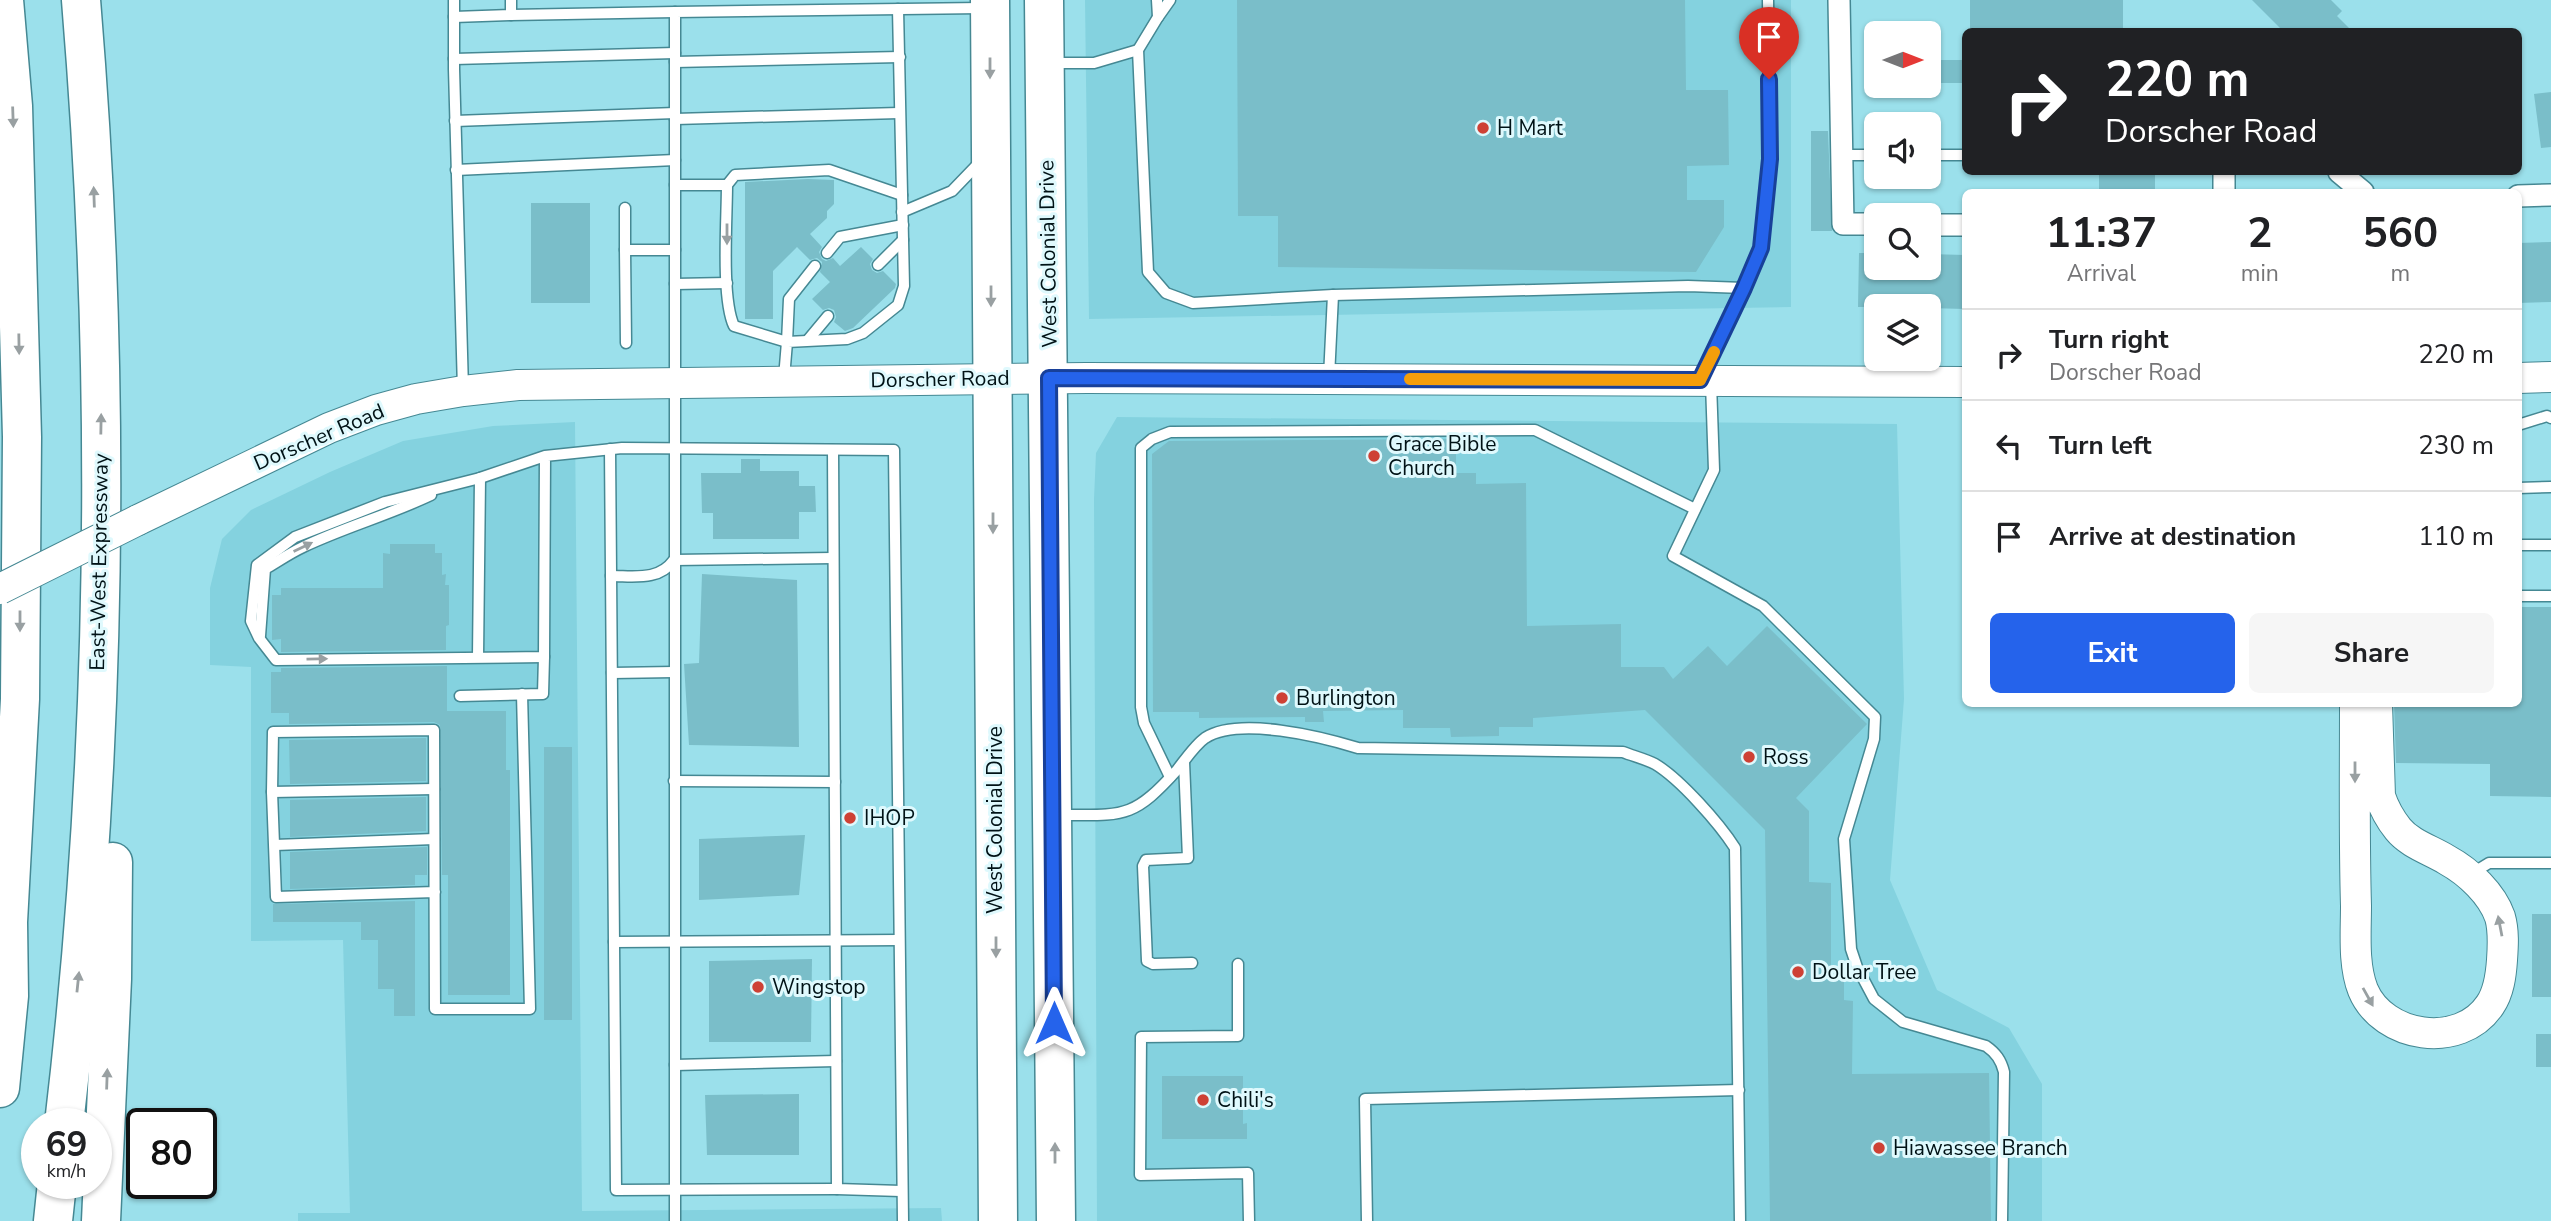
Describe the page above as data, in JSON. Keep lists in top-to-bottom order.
{
  "streets": {
    "highway": ["West Colonial Drive", "East-West Expressway"],
    "street": ["Dorscher Road"]
  },
  "crossings": [
    ["West Colonial Drive", "Dorscher Road"]
  ],
  "places": [
    "H Mart",
    "Grace Bible Church",
    "Burlington",
    "Ross",
    "IHOP",
    "Dollar Tree",
    "Wingstop",
    "Chili's",
    "Hiawassee Branch"
  ],
  "north": "right",
  "page": {
    "turn": ["220 m", "Dorscher Road"],
    "eta": [
      "11:37",
      "Arrival",
      "2",
      "min",
      "560",
      "m"
    ],
    "list": [
      {
        "name": "Turn right",
        "note": "Dorscher Road",
        "value": "220 m"
      },
      {
        "name": "Turn left",
        "value": "230 m"
      },
      {
        "name": "Arrive at destination",
        "value": "110 m"
      }
    ],
    "buttons": ["Exit", "Share"],
    "speed": "69 km/h",
    "limit": "80"
  }
}
